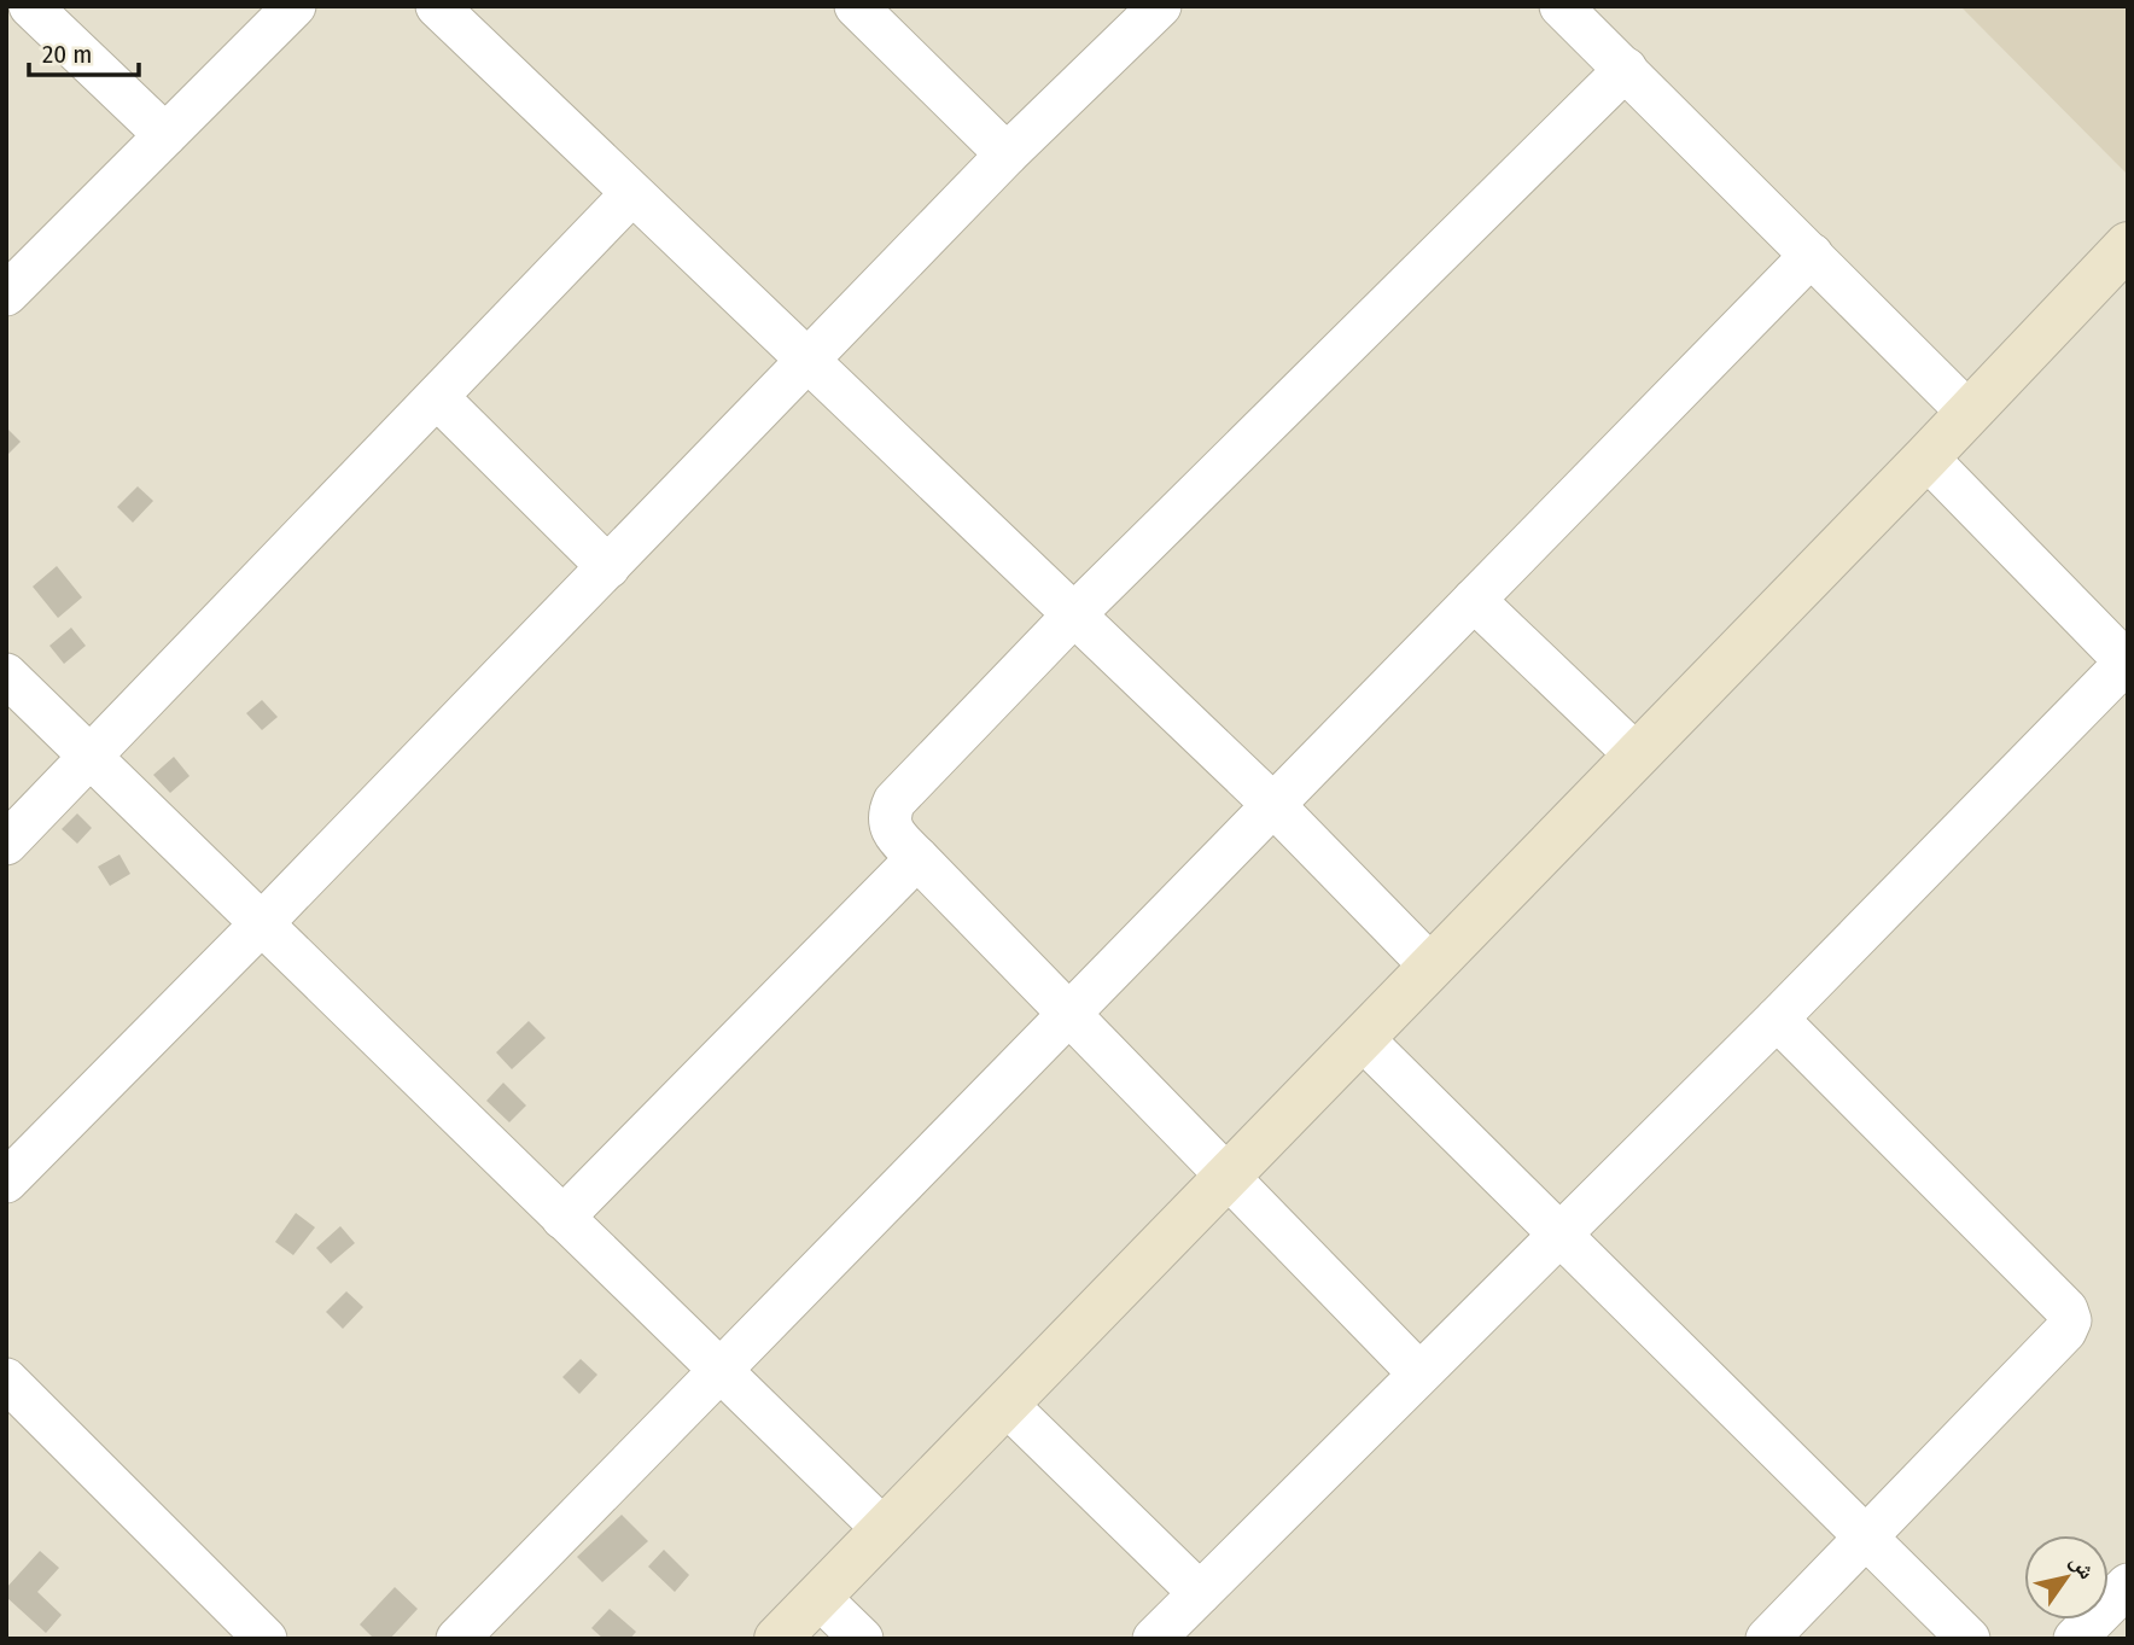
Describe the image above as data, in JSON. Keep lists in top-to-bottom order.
{
  "scale_bar": "20 m",
  "north": "top right"
}
